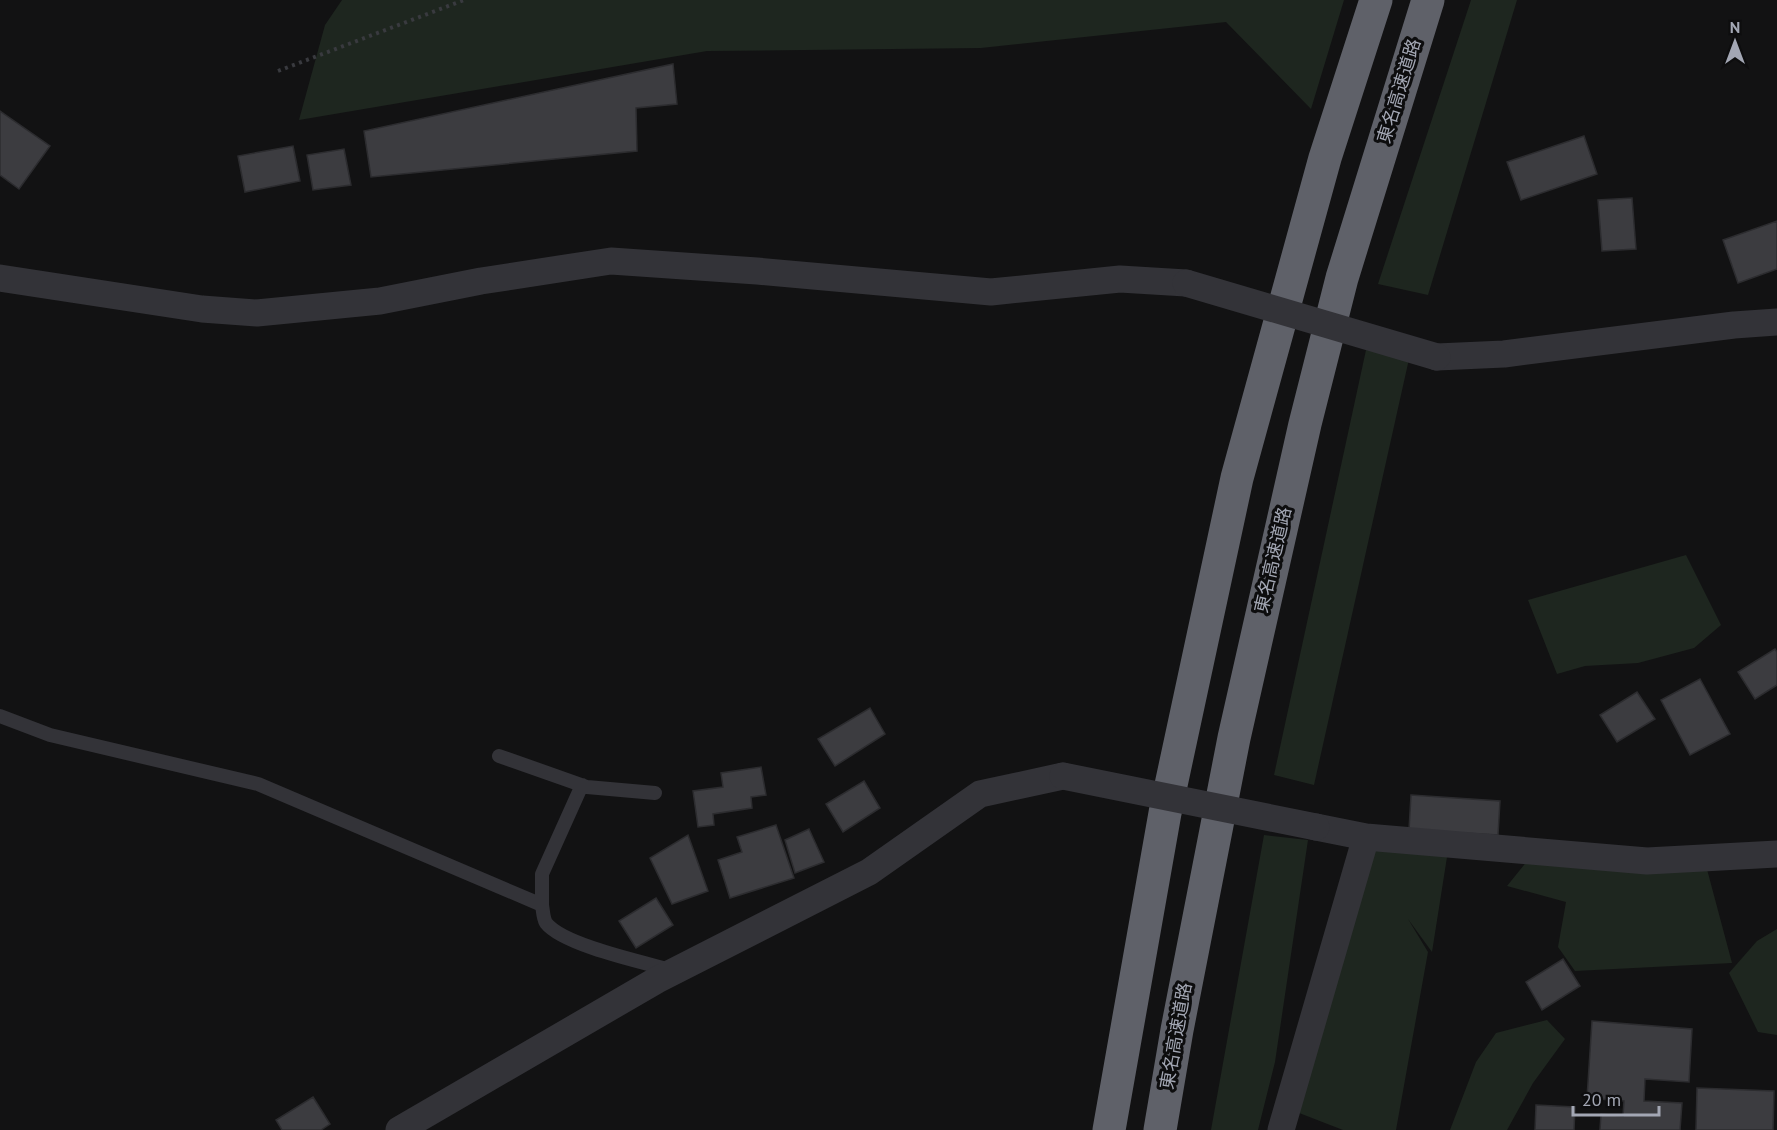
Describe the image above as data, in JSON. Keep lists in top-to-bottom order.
{
  "streets": {
    "highway": ["東名高速道路"]
  },
  "scale_bar": "20 m",
  "north": "top"
}
